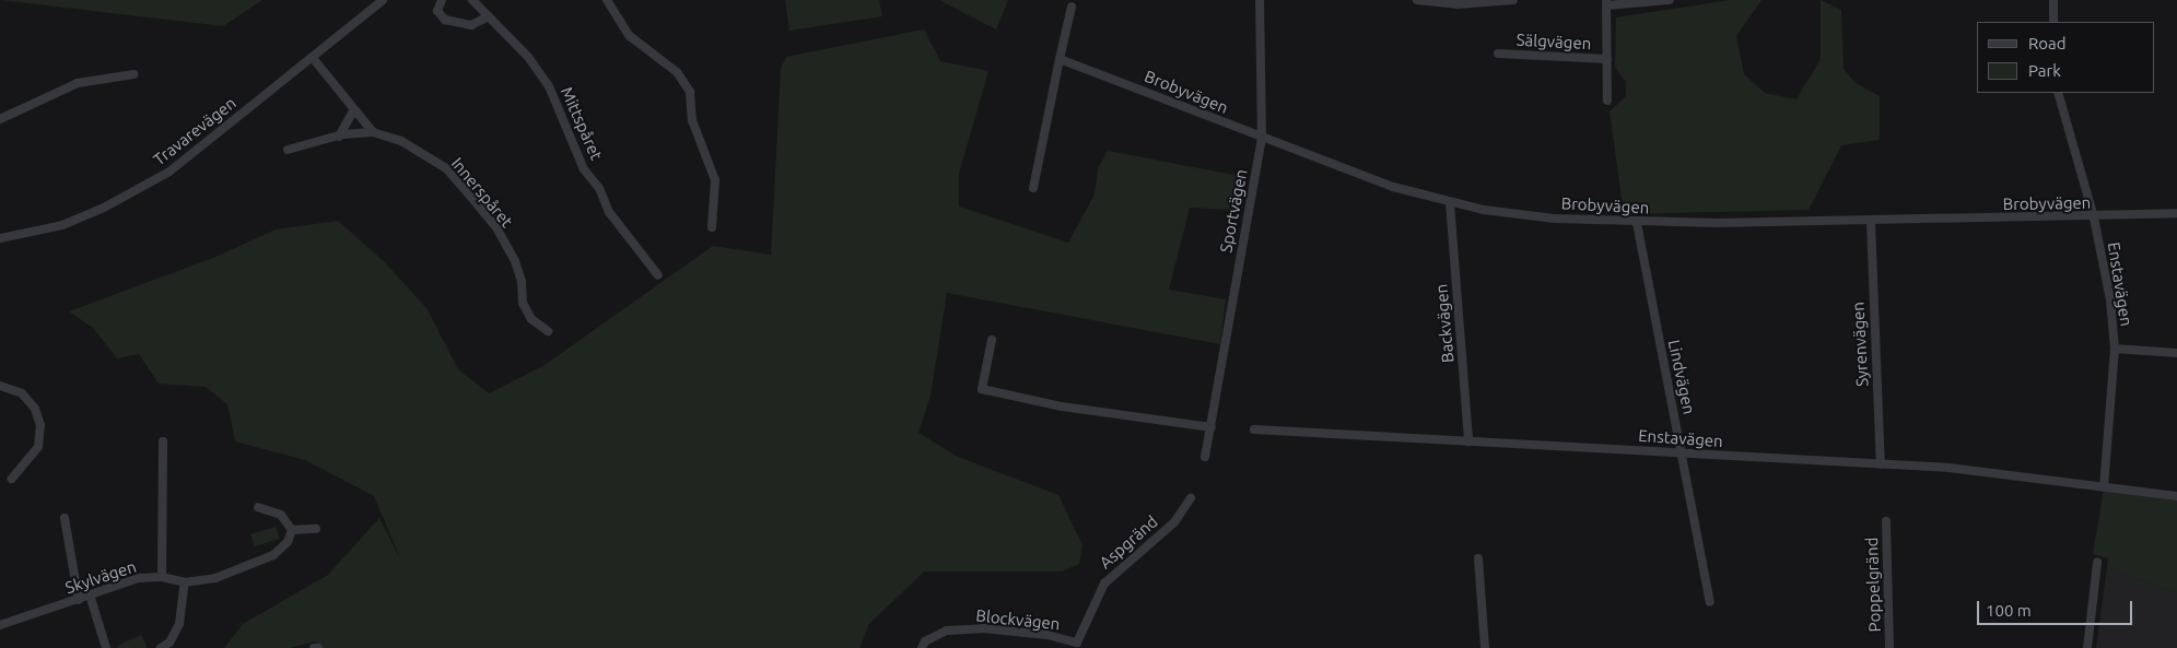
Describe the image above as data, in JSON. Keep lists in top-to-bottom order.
{
  "streets": {
    "street": [
      "Sälgvägen",
      "Brobyvägen",
      "Mittspåret",
      "Travarevägen",
      "Innerspåret",
      "Sportvägen",
      "Enstavägen",
      "Backvägen",
      "Syrenvägen",
      "Lindvägen",
      "Aspgränd",
      "Skylvägen",
      "Poppelgränd",
      "Blockvägen"
    ]
  },
  "crossings": [
    ["Brobyvägen", "Sportvägen"],
    ["Brobyvägen", "Enstavägen"],
    ["Brobyvägen", "Backvägen"],
    ["Brobyvägen", "Syrenvägen"],
    ["Brobyvägen", "Lindvägen"],
    ["Enstavägen", "Backvägen"],
    ["Enstavägen", "Syrenvägen"],
    ["Enstavägen", "Lindvägen"],
    ["Aspgränd", "Blockvägen"]
  ],
  "legend": ["Road", "Park"],
  "scale_bar": "100 m"
}
